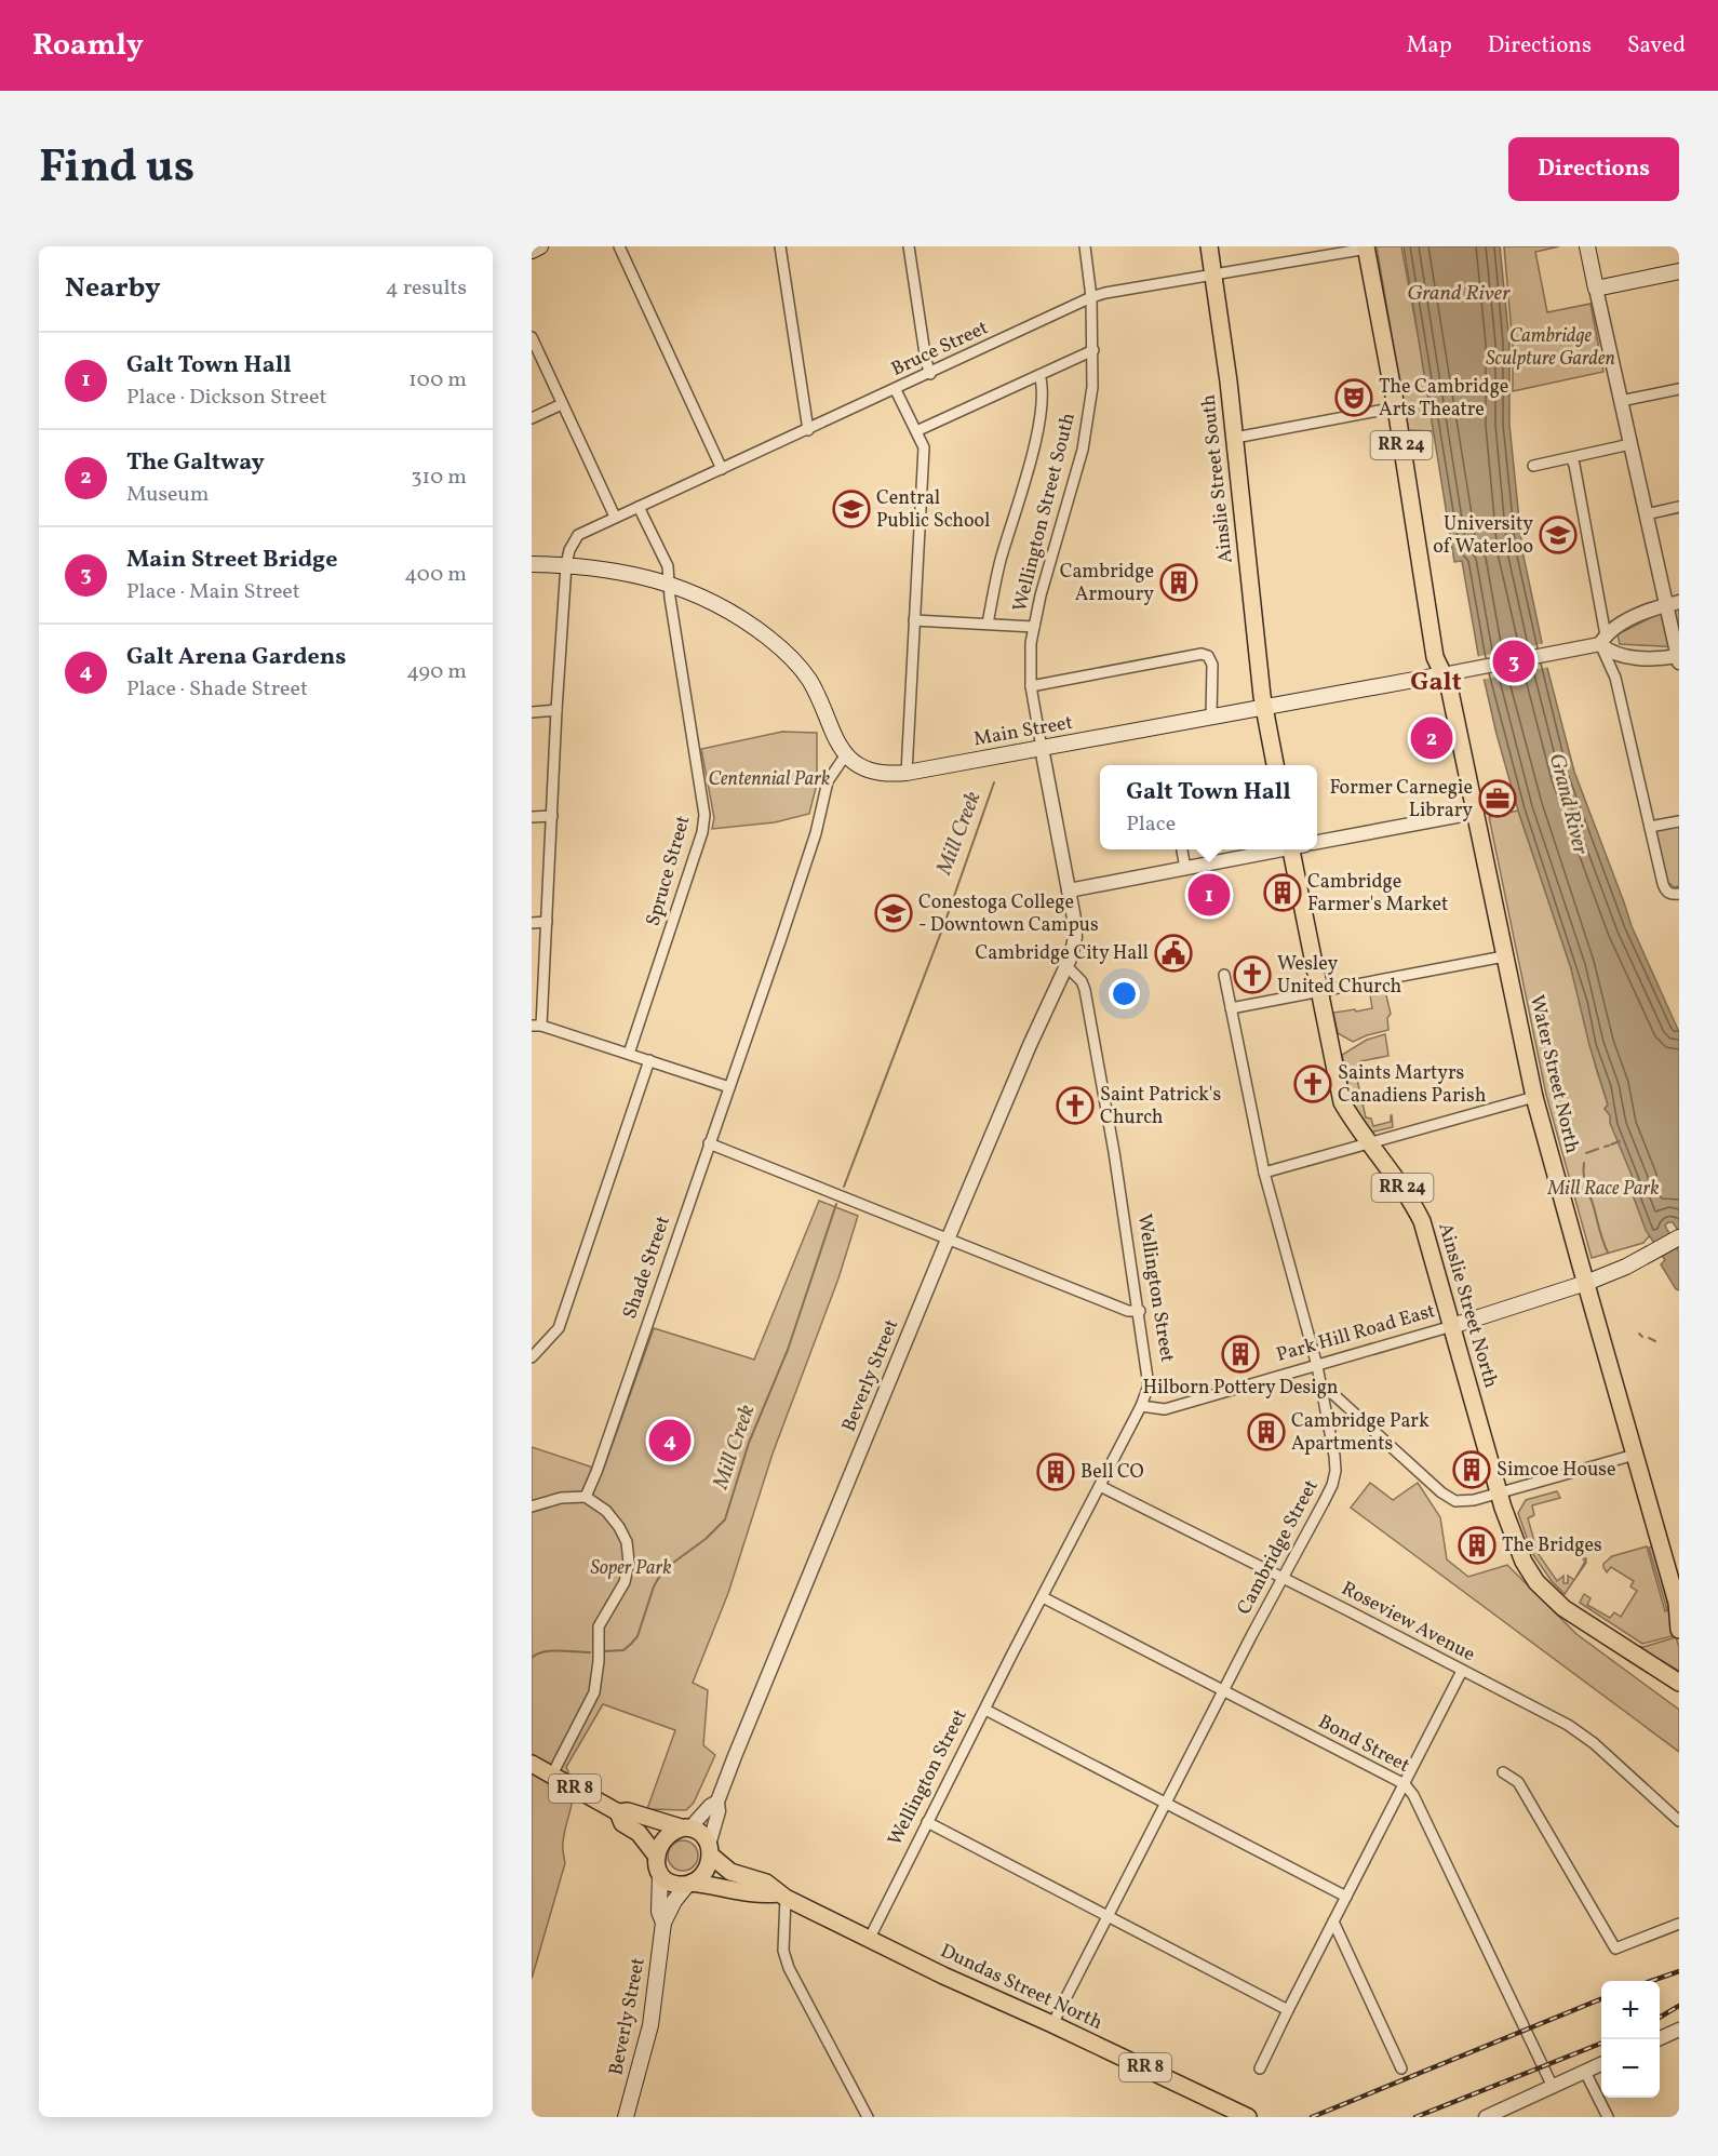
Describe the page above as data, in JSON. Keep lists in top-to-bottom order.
{
  "streets": {
    "main road": [
      "RR 24",
      "Ainslie Street South",
      "Main Street",
      "Water Street North",
      "Ainslie Street North",
      "Park Hill Road East",
      "Beverly Street",
      "RR 8",
      "Dundas Street North"
    ],
    "street": [
      "Bruce Street",
      "Wellington Street South",
      "Spruce Street",
      "Shade Street",
      "Wellington Street",
      "Cambridge Street",
      "Roseview Avenue",
      "Bond Street"
    ]
  },
  "crossings": [
    ["Bruce Street", "RR 24"],
    ["Bruce Street", "Ainslie Street South"],
    ["Bruce Street", "Wellington Street South"],
    ["Bruce Street", "Spruce Street"],
    ["RR 24", "Main Street"],
    ["RR 24", "Water Street North"],
    ["Ainslie Street South", "Main Street"],
    ["Wellington Street South", "Main Street"],
    ["Main Street", "Water Street North"],
    ["Main Street", "Shade Street"],
    ["Water Street North", "Park Hill Road East"],
    ["Wellington Street", "Park Hill Road East"],
    ["Wellington Street", "Beverly Street"],
    ["Wellington Street", "Roseview Avenue"],
    ["Wellington Street", "Bond Street"],
    ["Wellington Street", "Dundas Street North"],
    ["Ainslie Street North", "Park Hill Road East"],
    ["Park Hill Road East", "Cambridge Street"],
    ["Beverly Street", "RR 8"],
    ["Beverly Street", "Dundas Street North"],
    ["Cambridge Street", "Roseview Avenue"],
    ["Cambridge Street", "Bond Street"],
    ["Cambridge Street", "Dundas Street North"],
    ["RR 8", "Dundas Street North"]
  ],
  "districts": ["Galt"],
  "water": ["Grand River", "Mill Creek"],
  "parks": [
    "Cambridge Sculpture Garden",
    "Centennial Park",
    "Mill Race Park",
    "Soper Park"
  ],
  "places": {
    "theatre": ["The Cambridge Arts Theatre"],
    "school or university": ["Central Public School", "University of Waterloo", "Conestoga College - Downtown Campus"],
    "building": [
      "Cambridge Armoury",
      "Cambridge Farmer's Market",
      "Hilborn Pottery Design",
      "Cambridge Park Apartments",
      "Simcoe House",
      "Bell CO",
      "The Bridges"
    ],
    "office": ["Former Carnegie Library"],
    "public building": ["Cambridge City Hall"],
    "church": ["Wesley United Church", "Saints Martyrs Canadiens Parish", "Saint Patrick's Church"]
  },
  "page": {
    "header": "Roamly",
    "nav": ["Map", "Directions", "Saved"],
    "title": "Find us",
    "buttons": "Directions",
    "heading": ["Nearby", "4 results"],
    "list": [
      {
        "mark": "1",
        "name": "Galt Town Hall",
        "note": "Place · Dickson Street",
        "value": "100 m"
      },
      {
        "mark": "2",
        "name": "The Galtway",
        "note": "Museum",
        "value": "310 m"
      },
      {
        "mark": "3",
        "name": "Main Street Bridge",
        "note": "Place · Main Street",
        "value": "400 m"
      },
      {
        "mark": "4",
        "name": "Galt Arena Gardens",
        "note": "Place · Shade Street",
        "value": "490 m"
      }
    ],
    "pins": [
      "3",
      "2",
      "1",
      "4"
    ],
    "popup": ["Galt Town Hall", "Place"],
    "map_buttons": ["+", "−"]
  }
}
